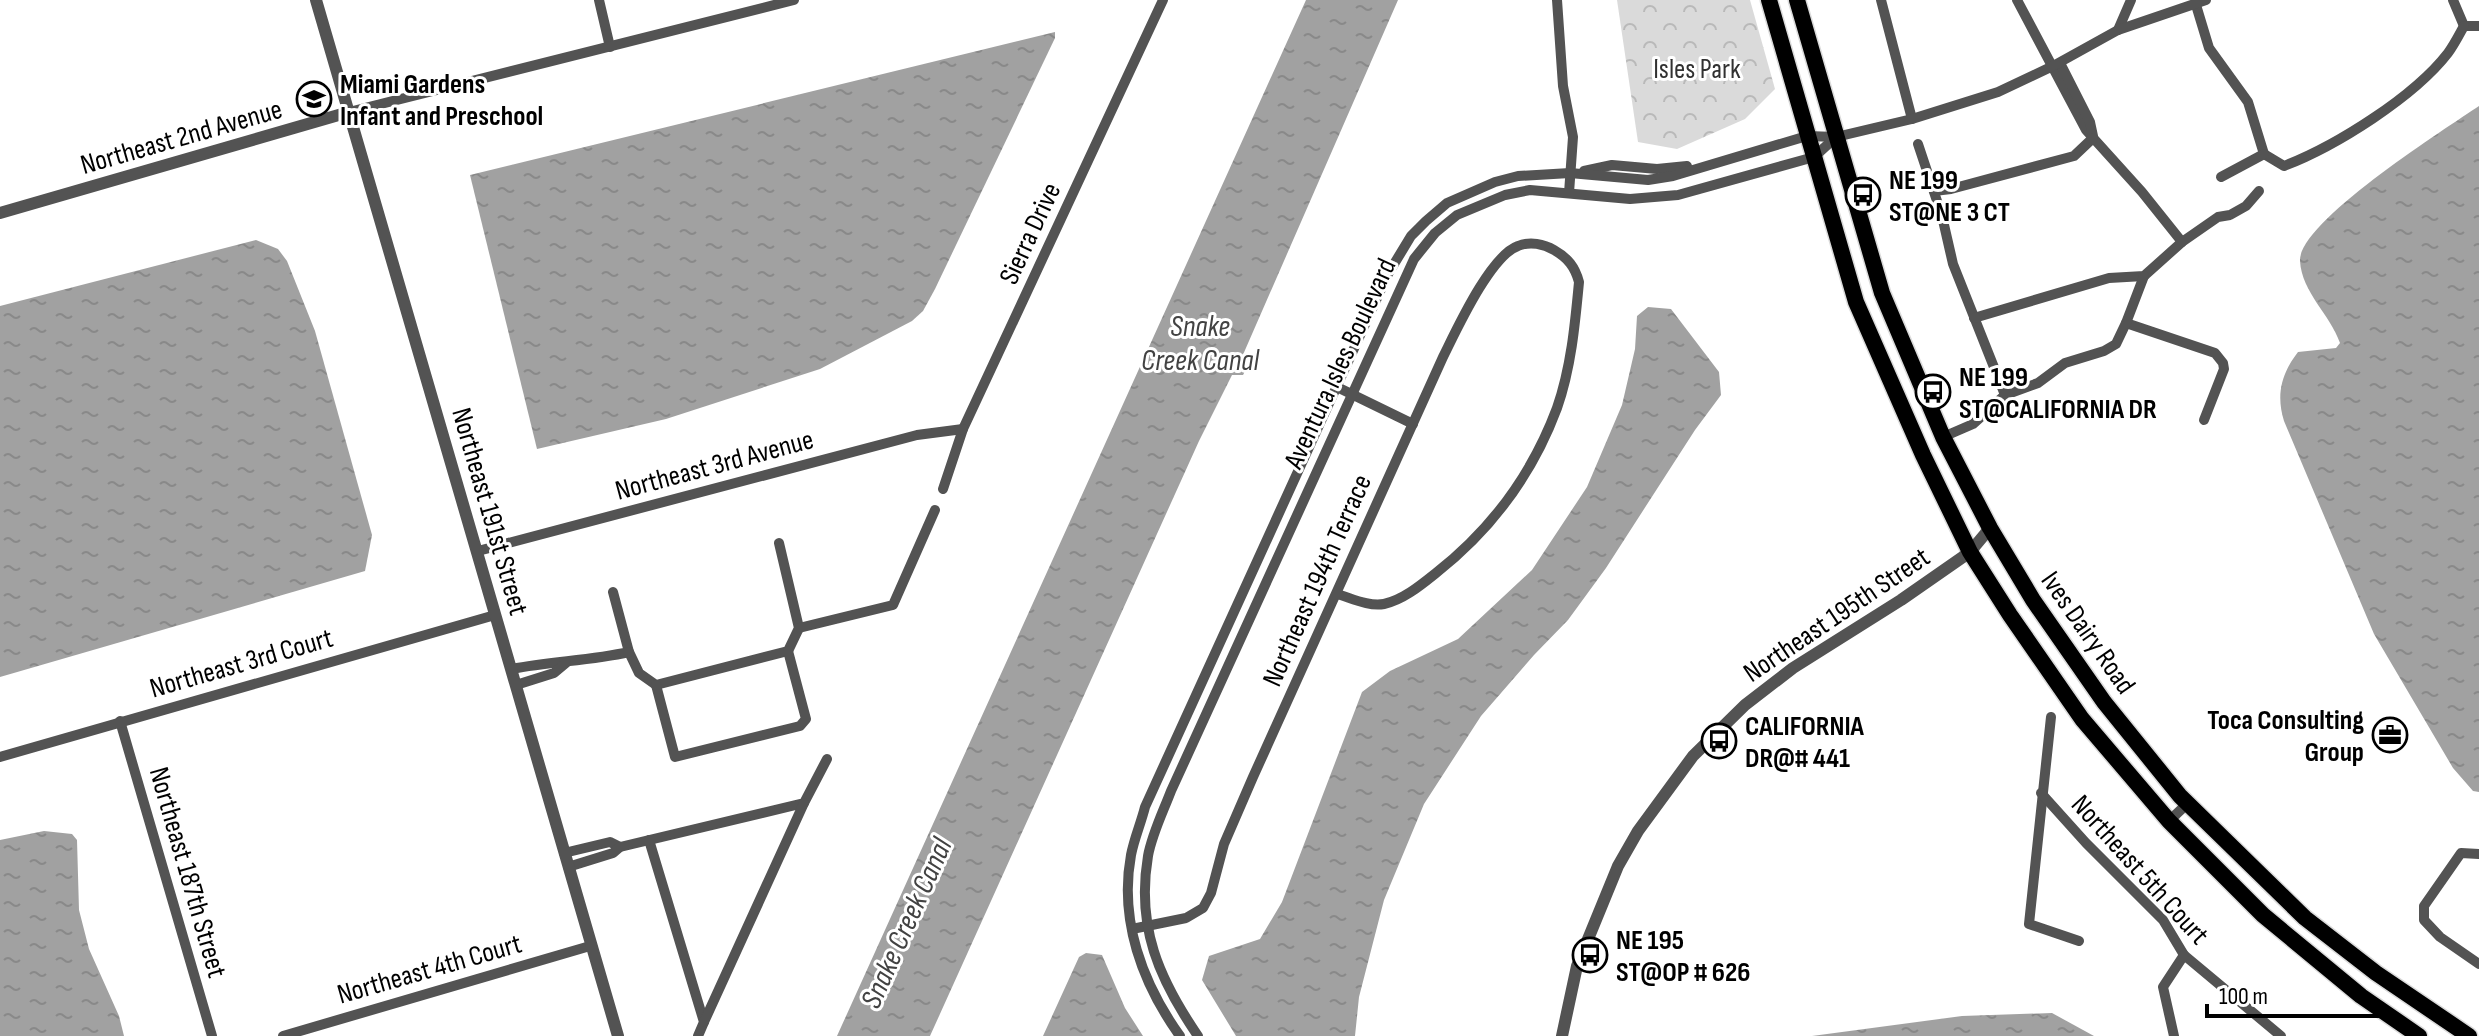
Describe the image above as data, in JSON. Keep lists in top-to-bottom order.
{
  "streets": {
    "main road": ["Ives Dairy Road"],
    "street": [
      "Northeast 2nd Avenue",
      "Sierra Drive",
      "Aventura Isles Boulevard",
      "Northeast 3rd Avenue",
      "Northeast 191st Street",
      "Northeast 194th Terrace",
      "Northeast 195th Street",
      "Northeast 3rd Court",
      "Northeast 5th Court",
      "Northeast 187th Street",
      "Northeast 4th Court"
    ]
  },
  "crossings": [
    ["Northeast 2nd Avenue", "Northeast 191st Street"],
    ["Sierra Drive", "Northeast 3rd Avenue"],
    ["Aventura Isles Boulevard", "Northeast 194th Terrace"],
    ["Aventura Isles Boulevard", "Ives Dairy Road"],
    ["Northeast 3rd Avenue", "Northeast 191st Street"],
    ["Northeast 191st Street", "Northeast 3rd Court"],
    ["Northeast 191st Street", "Northeast 4th Court"],
    ["Northeast 195th Street", "Ives Dairy Road"],
    ["Northeast 3rd Court", "Northeast 187th Street"]
  ],
  "water": ["Snake Creek Canal"],
  "parks": ["Isles Park"],
  "places": {
    "school or university": ["Miami Gardens Infant and Preschool"],
    "bus stop": [
      "NE 199 ST@NE 3 CT",
      "NE 199 ST@CALIFORNIA DR",
      "CALIFORNIA DR@# 441",
      "NE 195 ST@OP # 626"
    ],
    "office": ["Toca Consulting Group"]
  },
  "scale_bar": "100 m"
}
